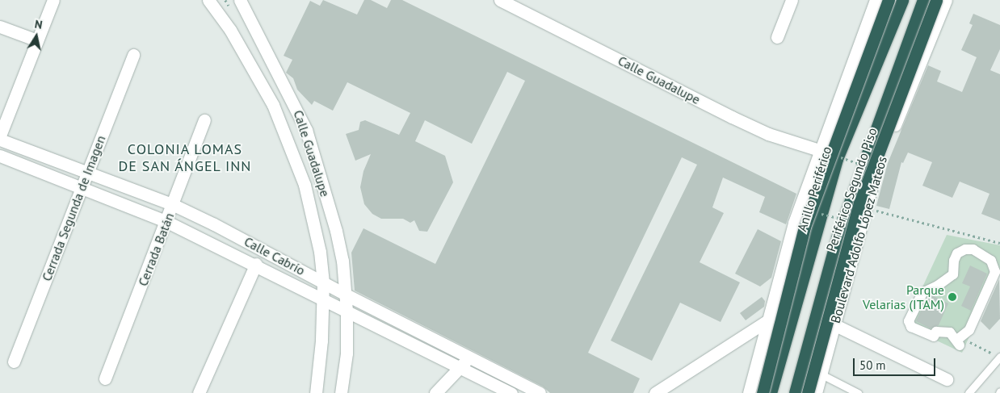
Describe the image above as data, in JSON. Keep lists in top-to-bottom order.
{
  "streets": {
    "highway": ["Anillo Periférico", "Periférico Segundo Piso"],
    "street": [
      "Calle Guadalupe",
      "Cerrada Segunda de Imagen",
      "Boulevard Adolfo López Mateos",
      "Cerrada Batán",
      "Calle Cabrío"
    ]
  },
  "crossings": [
    ["Calle Guadalupe", "Calle Cabrío"],
    ["Cerrada Segunda de Imagen", "Calle Cabrío"],
    ["Cerrada Batán", "Calle Cabrío"]
  ],
  "districts": ["COLONIA LOMAS DE SAN ÁNGEL INN"],
  "places": ["Parque Velarias (ITAM)"],
  "scale_bar": "50 m",
  "north": "top"
}
